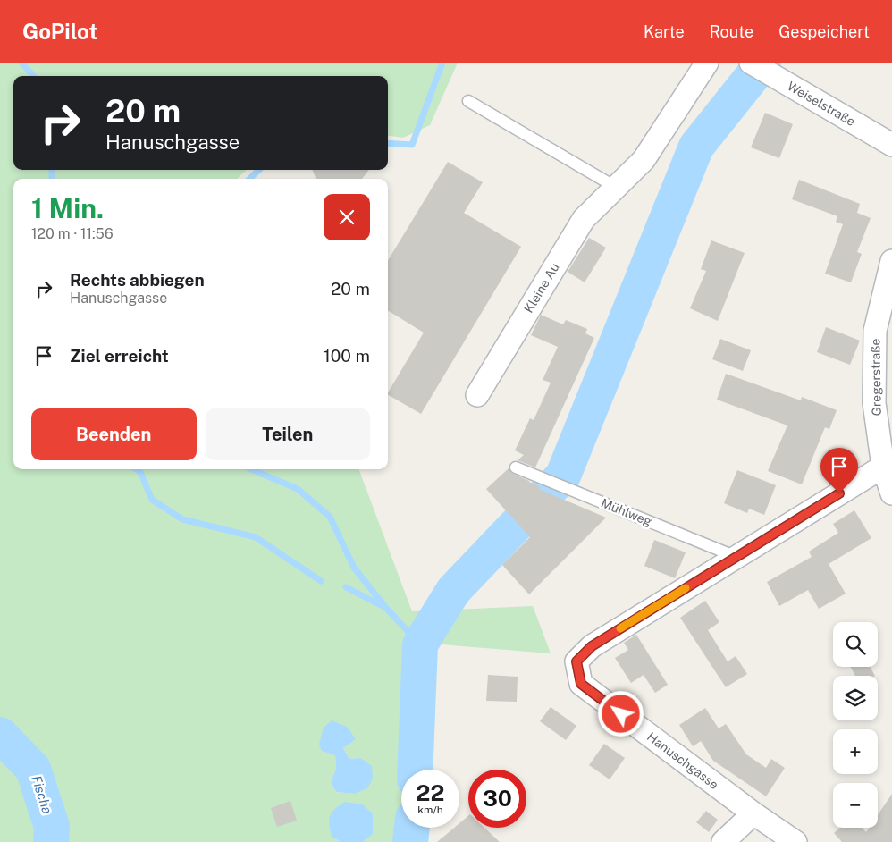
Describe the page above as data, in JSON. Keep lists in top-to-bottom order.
{
  "streets": {
    "street": [
      "Weiselstraße",
      "Kleine Au",
      "Gregerstraße",
      "Hanuschgasse"
    ],
    "lane": ["Mühlweg"]
  },
  "crossings": [
    ["Gregerstraße", "Hanuschgasse"],
    ["Mühlweg", "Hanuschgasse"]
  ],
  "water": ["Fischa"],
  "page": {
    "header": "GoPilot",
    "nav": ["Karte", "Route", "Gespeichert"],
    "turn": ["20 m", "Hanuschgasse"],
    "heading": ["1 Min.", "120 m · 11:56"],
    "list": [
      {
        "name": "Rechts abbiegen",
        "note": "Hanuschgasse",
        "value": "20 m"
      },
      {
        "name": "Ziel erreicht",
        "value": "100 m"
      }
    ],
    "buttons": ["Beenden", "Teilen"],
    "map_buttons": ["+", "−"],
    "speed": "22 km/h",
    "limit": "30"
  }
}
